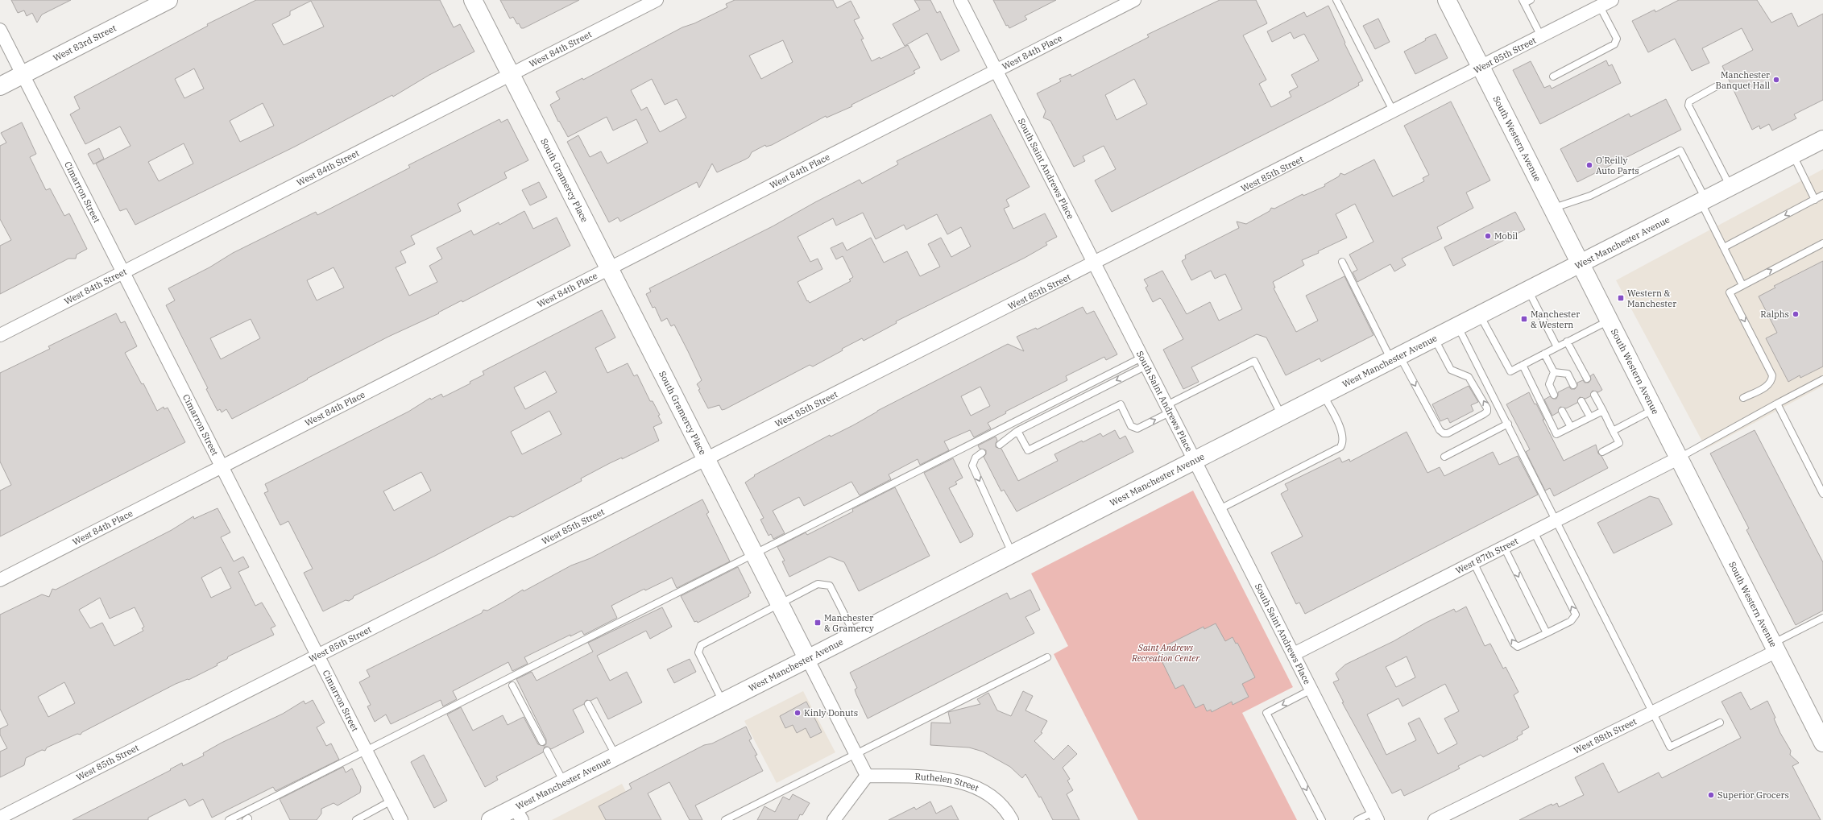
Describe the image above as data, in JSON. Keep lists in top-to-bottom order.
{
  "streets": {
    "main road": [
      "West 83rd Street",
      "South Western Avenue",
      "South Gramercy Place",
      "West Manchester Avenue"
    ],
    "street": [
      "West 84th Street",
      "West 84th Place",
      "West 85th Street",
      "South Saint Andrews Place",
      "Cimarron Street",
      "West 87th Street",
      "West 88th Street",
      "Ruthelen Street"
    ]
  },
  "crossings": [
    ["West 83rd Street", "Cimarron Street"],
    ["West 84th Street", "South Gramercy Place"],
    ["West 84th Street", "Cimarron Street"],
    ["West 84th Place", "South Saint Andrews Place"],
    ["West 84th Place", "South Gramercy Place"],
    ["West 84th Place", "Cimarron Street"],
    ["West 85th Street", "South Western Avenue"],
    ["West 85th Street", "South Saint Andrews Place"],
    ["West 85th Street", "South Gramercy Place"],
    ["West 85th Street", "Cimarron Street"],
    ["South Western Avenue", "West Manchester Avenue"],
    ["South Western Avenue", "West 87th Street"],
    ["South Western Avenue", "West 88th Street"],
    ["South Saint Andrews Place", "West Manchester Avenue"],
    ["South Saint Andrews Place", "West 87th Street"],
    ["South Gramercy Place", "West Manchester Avenue"],
    ["South Gramercy Place", "Ruthelen Street"]
  ],
  "parks": ["Saint Andrews Recreation Center"],
  "places": {
    "other": [
      "Manchester Banquet Hall",
      "O'Reilly Auto Parts",
      "Mobil",
      "Ralphs",
      "Kinly Donuts",
      "Superior Grocers"
    ],
    "transit": ["Western & Manchester", "Manchester & Western", "Manchester & Gramercy"]
  }
}
